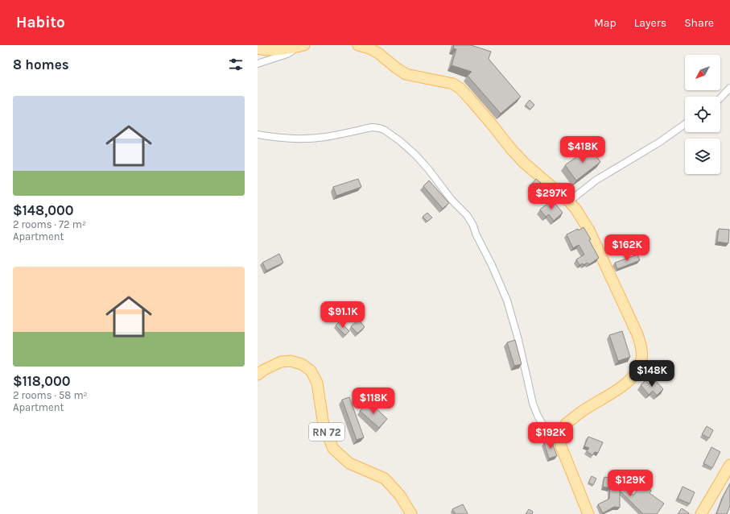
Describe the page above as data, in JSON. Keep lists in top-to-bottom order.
{
  "streets": {
    "main road": ["RN 72"]
  },
  "north": "bottom left",
  "page": {
    "header": "Habito",
    "nav": ["Map", "Layers", "Share"],
    "heading": "8 homes",
    "list": [
      {
        "name": "$148,000",
        "note": "2 rooms · 72 m² · Apartment"
      },
      {
        "name": "$118,000",
        "note": "2 rooms · 58 m² · Apartment"
      }
    ],
    "price": [
      "$418K",
      "$297K",
      "$162K",
      "$91.1K",
      "$148K",
      "$118K",
      "$192K",
      "$129K"
    ]
  }
}
